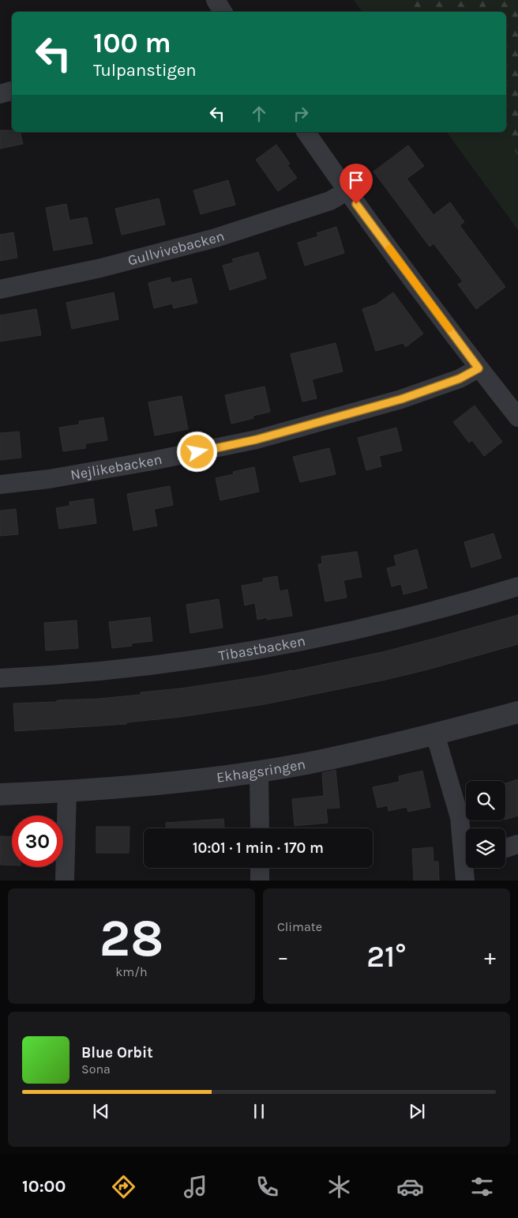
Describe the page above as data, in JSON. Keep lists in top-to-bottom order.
{
  "streets": {
    "street": [
      "Gullvivebacken",
      "Nejlikebacken",
      "Tibastbacken",
      "Ekhagsringen"
    ]
  },
  "page": {
    "turn": ["100 m", "Tulpanstigen"],
    "limit": "30",
    "trip": "10:01 · 1 min · 170 m",
    "tile": [
      ["28", "km/h"],
      "Climate"
    ],
    "heat": ["−", "21°", "+"],
    "song": ["Blue Orbit", "Sona"],
    "tabs": "10:00"
  }
}
